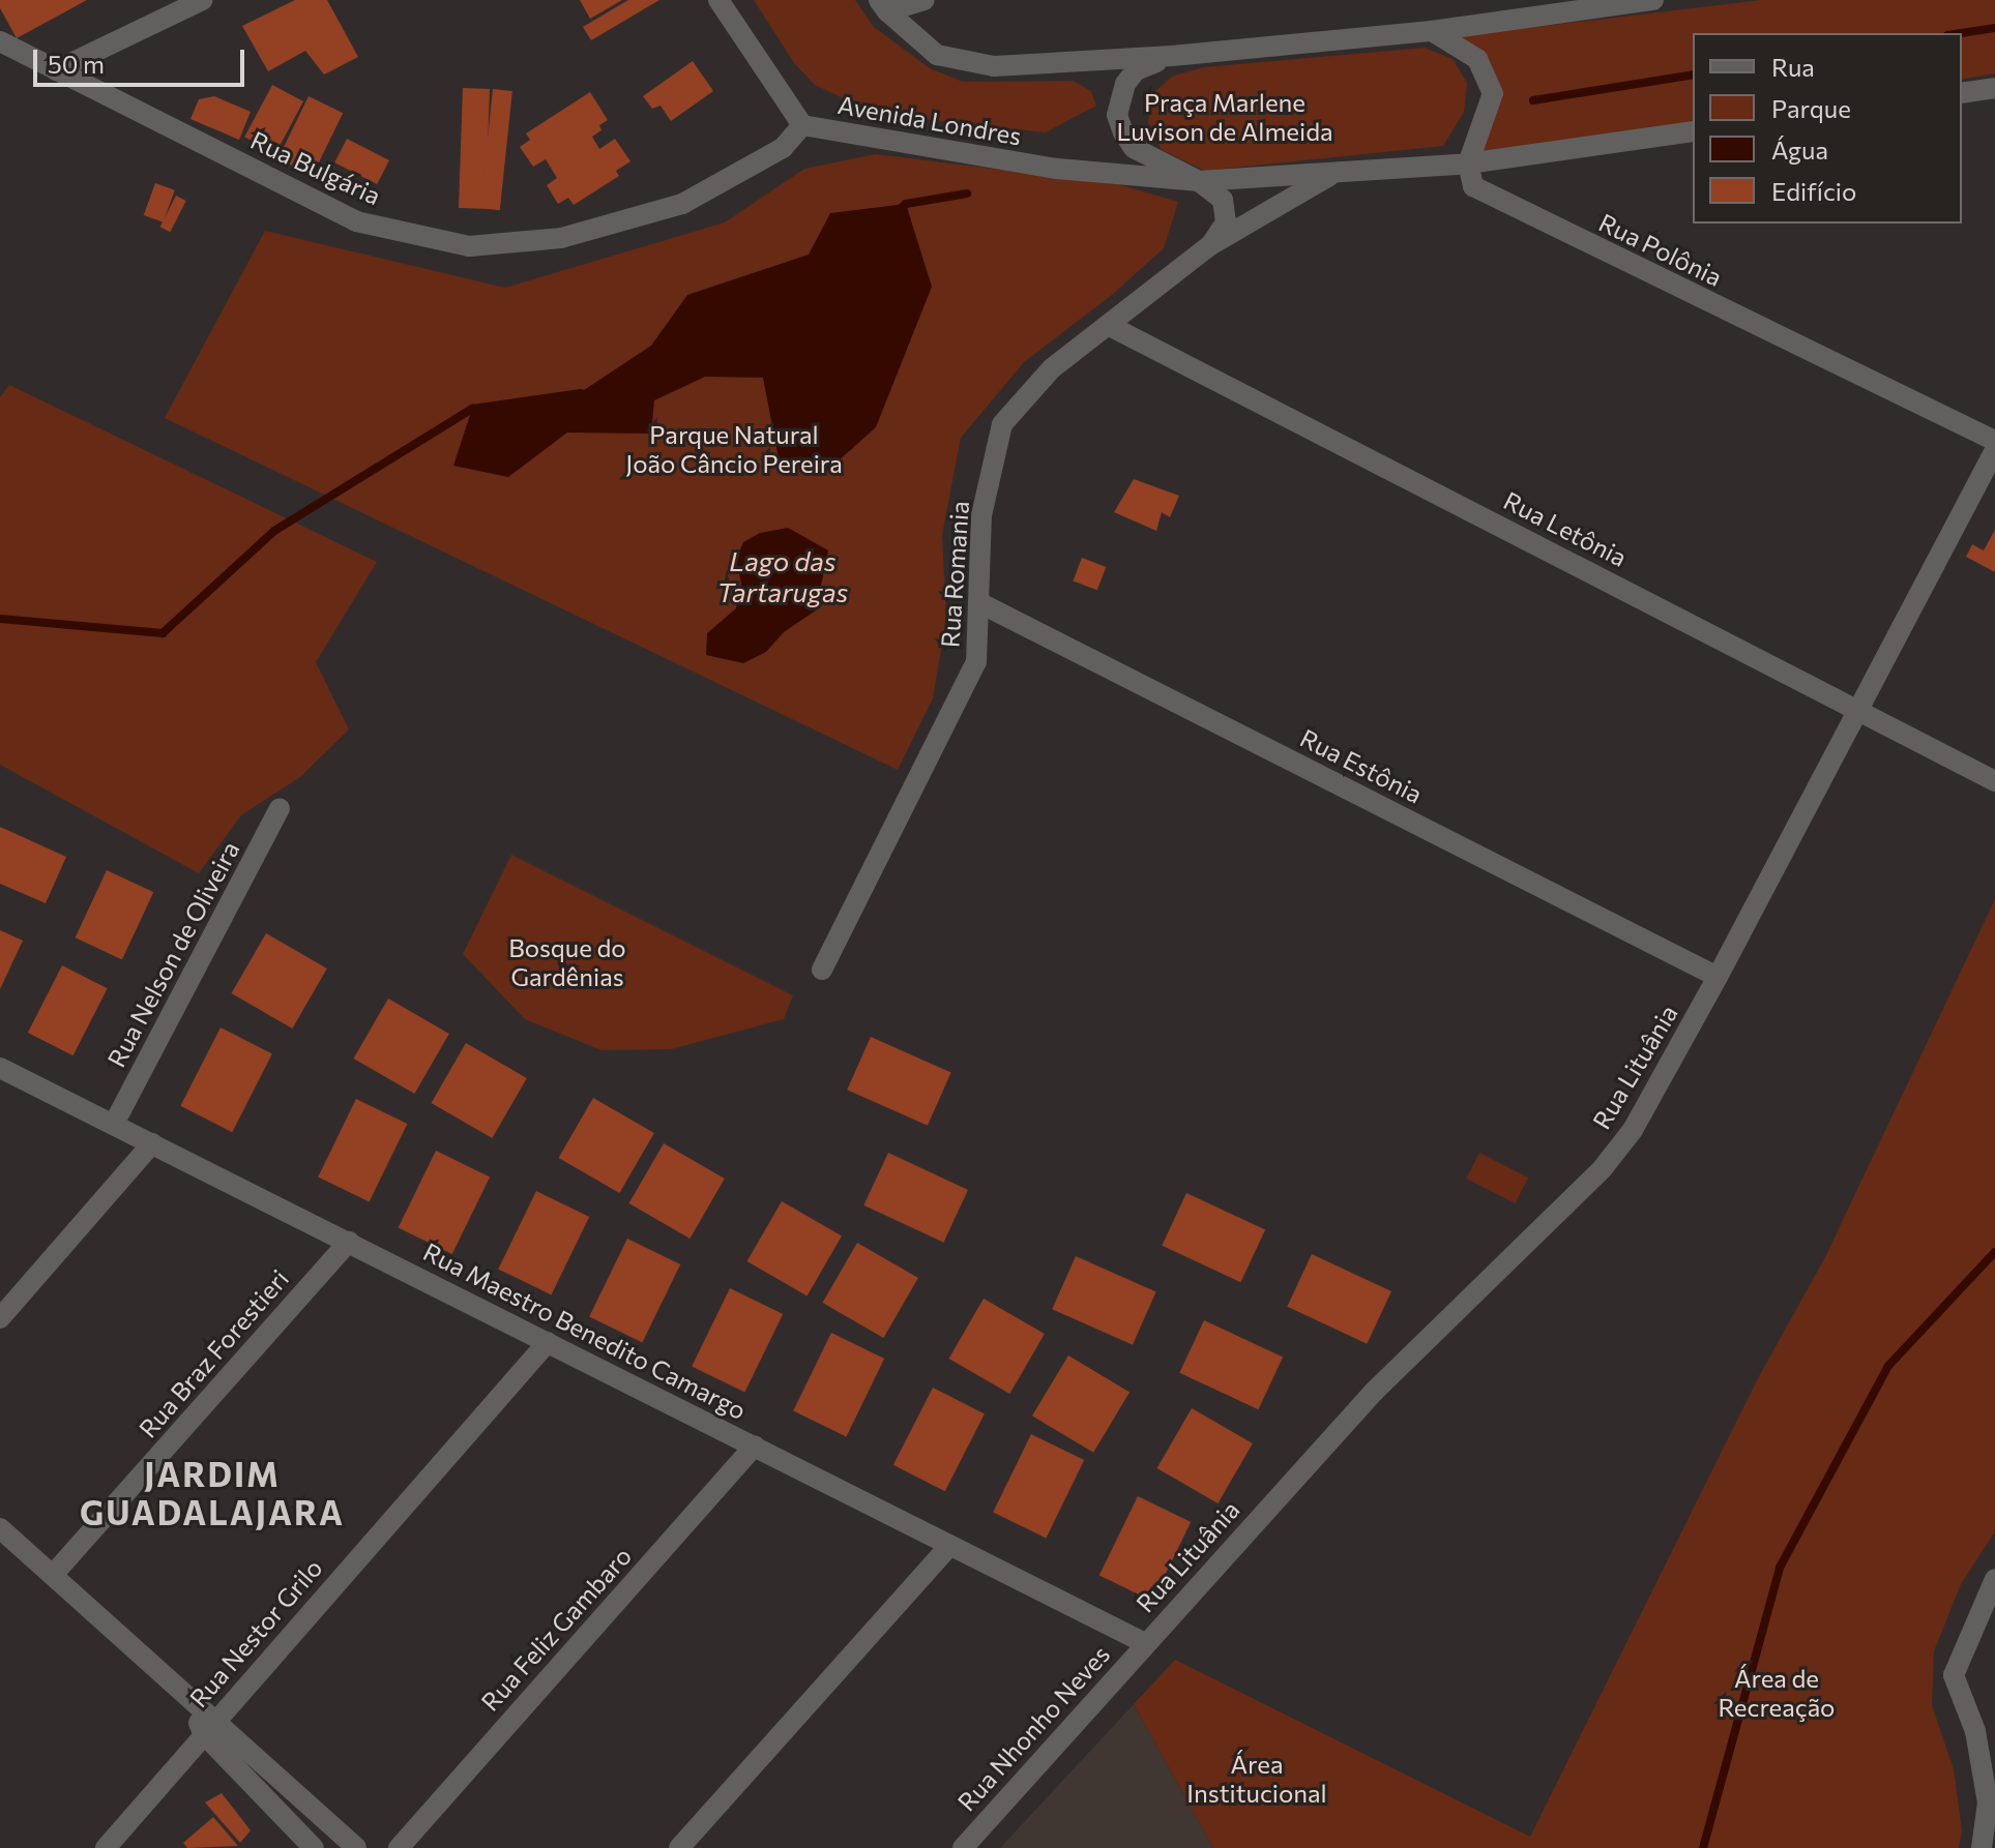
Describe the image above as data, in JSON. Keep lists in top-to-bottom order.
{
  "streets": {
    "street": [
      "Avenida Londres",
      "Rua Bulgária",
      "Rua Polônia",
      "Rua Letônia",
      "Rua Romania",
      "Rua Estônia",
      "Rua Nelson de Oliveira",
      "Rua Lituânia",
      "Rua Maestro Benedito Camargo",
      "Rua Braz Forestieri",
      "Rua Feliz Gambaro",
      "Rua Nestor Grilo",
      "Rua Nhonho Neves"
    ]
  },
  "crossings": [
    ["Avenida Londres", "Rua Bulgária"],
    ["Avenida Londres", "Rua Polônia"],
    ["Avenida Londres", "Rua Romania"],
    ["Rua Letônia", "Rua Romania"],
    ["Rua Letônia", "Rua Lituânia"],
    ["Rua Romania", "Rua Estônia"],
    ["Rua Estônia", "Rua Lituânia"],
    ["Rua Nelson de Oliveira", "Rua Maestro Benedito Camargo"],
    ["Rua Lituânia", "Rua Maestro Benedito Camargo"],
    ["Rua Lituânia", "Rua Nhonho Neves"],
    ["Rua Maestro Benedito Camargo", "Rua Braz Forestieri"],
    ["Rua Maestro Benedito Camargo", "Rua Feliz Gambaro"],
    ["Rua Maestro Benedito Camargo", "Rua Nestor Grilo"],
    ["Rua Maestro Benedito Camargo", "Rua Nhonho Neves"]
  ],
  "districts": ["JARDIM GUADALAJARA"],
  "water": ["Lago das Tartarugas"],
  "parks": [
    "Praça Marlene Luvison de Almeida",
    "Parque Natural João Câncio Pereira",
    "Bosque do Gardênias",
    "Área de Recreação",
    "Área Institucional"
  ],
  "legend": [
    "Rua",
    "Parque",
    "Água",
    "Edifício"
  ],
  "scale_bar": "50 m"
}
